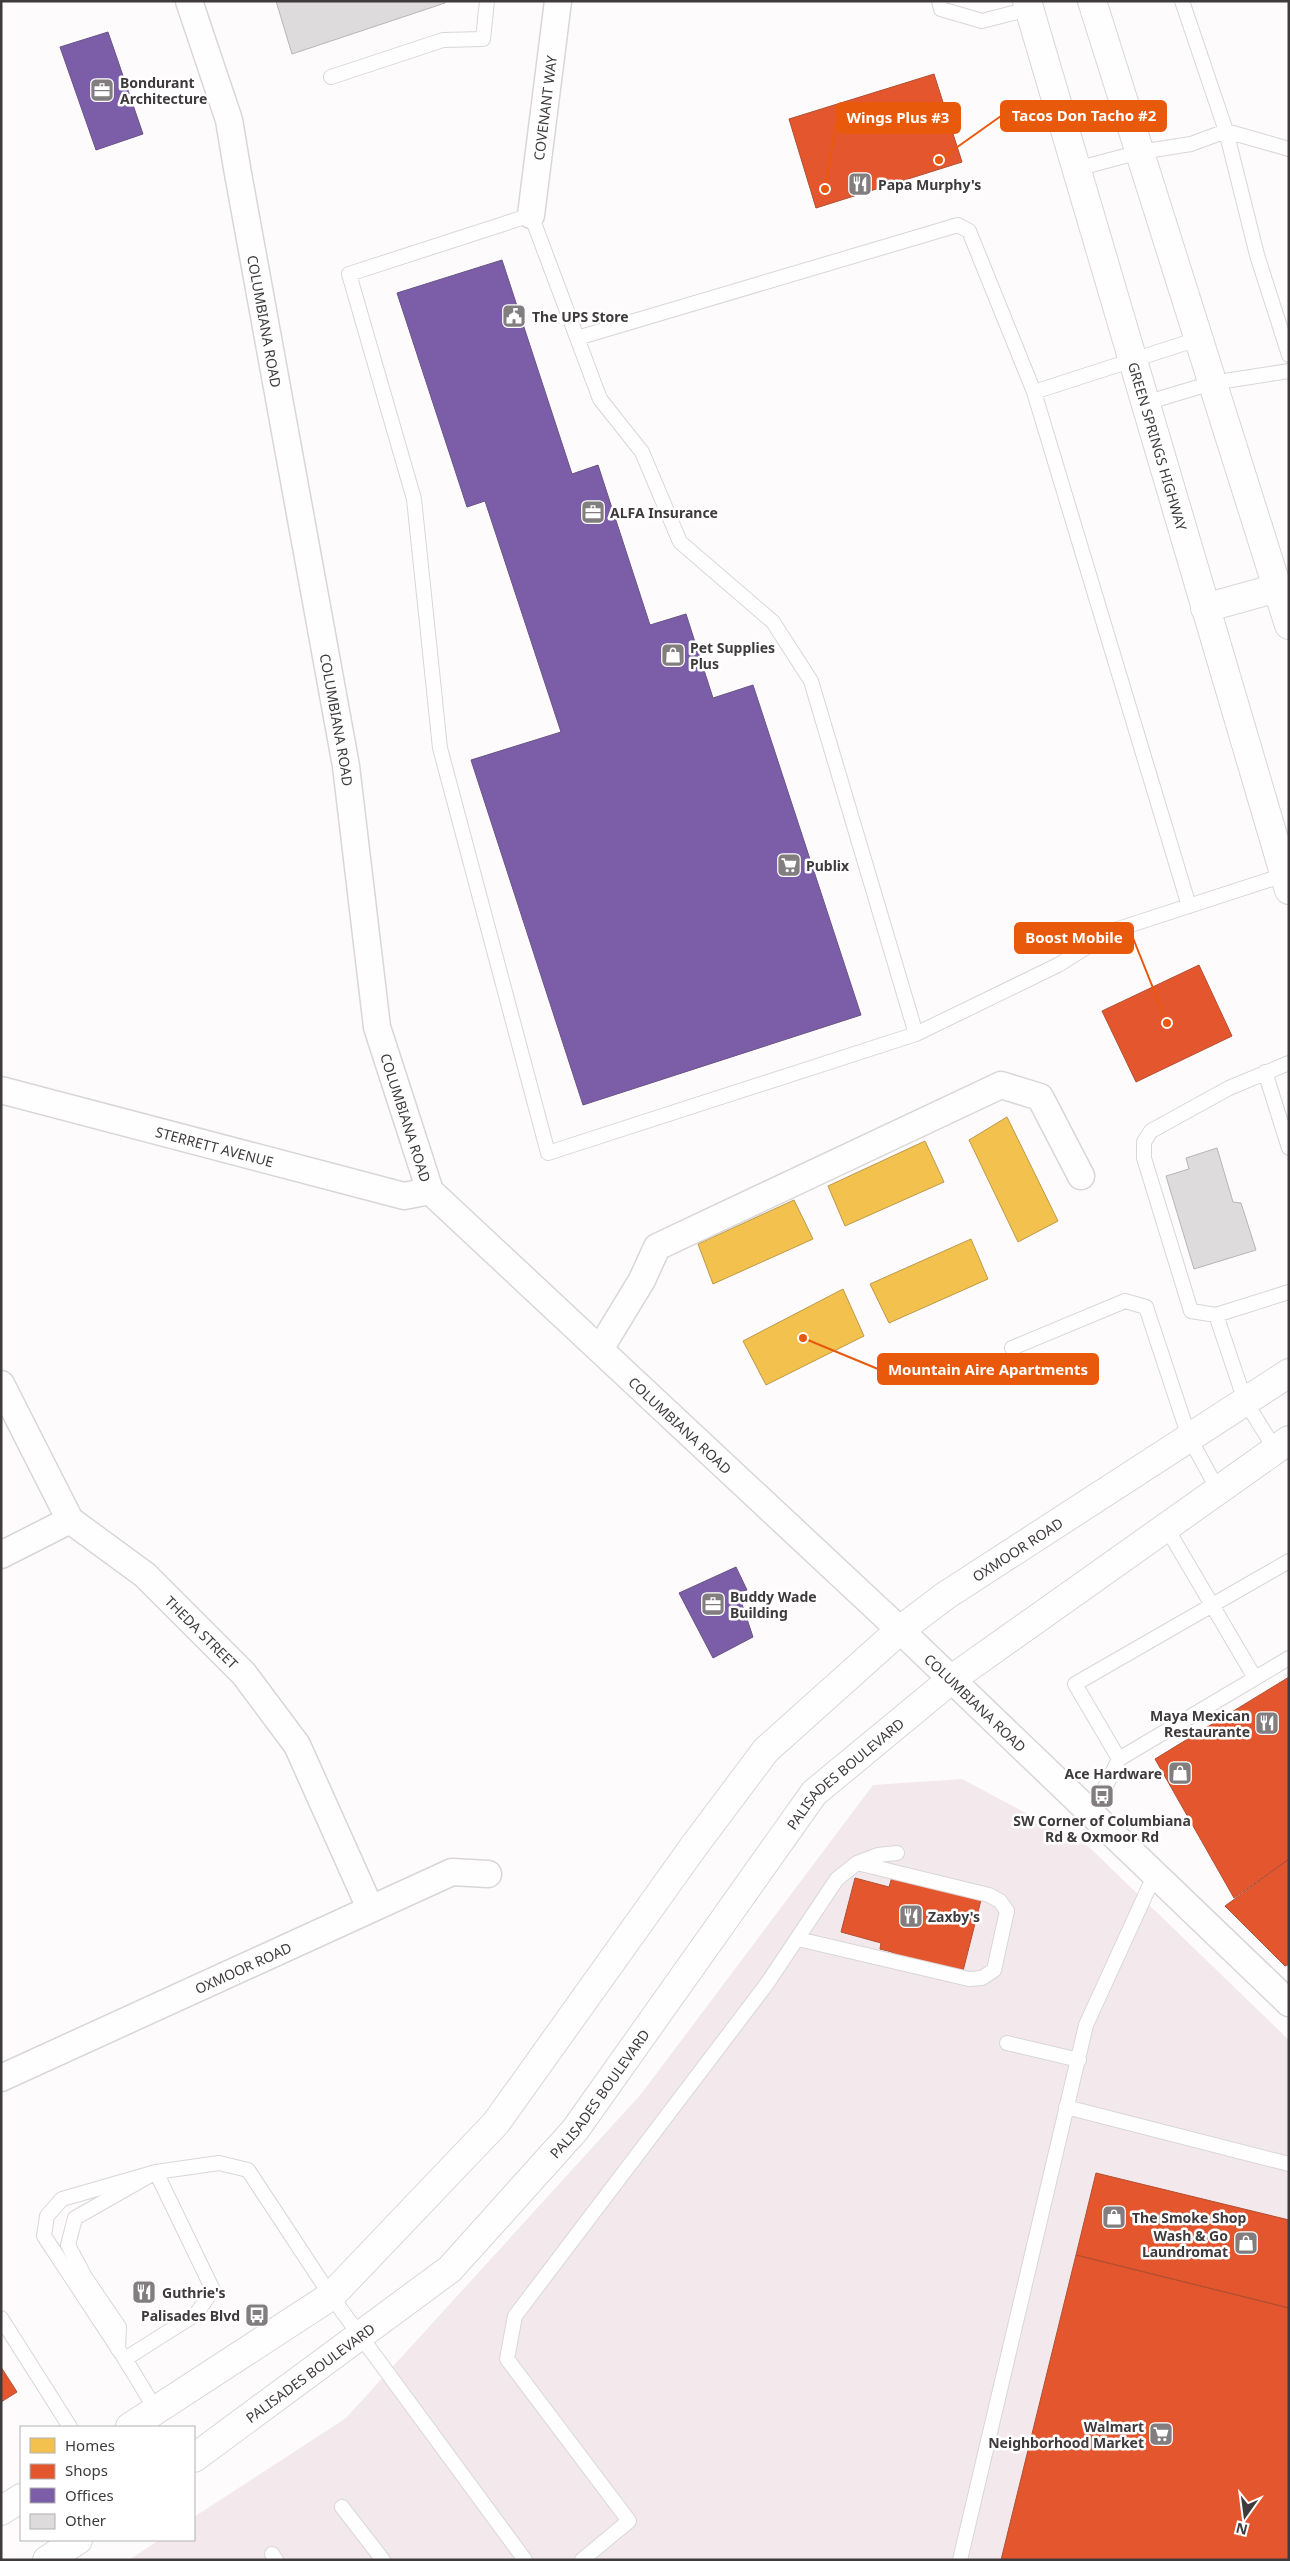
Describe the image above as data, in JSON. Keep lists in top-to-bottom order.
{
  "streets": {
    "main road": ["GREEN SPRINGS HIGHWAY", "OXMOOR ROAD", "PALISADES BOULEVARD"],
    "street": [
      "COVENANT WAY",
      "COLUMBIANA ROAD",
      "STERRETT AVENUE",
      "THEDA STREET"
    ]
  },
  "crossings": [
    ["COLUMBIANA ROAD", "STERRETT AVENUE"],
    ["COLUMBIANA ROAD", "OXMOOR ROAD"],
    ["COLUMBIANA ROAD", "PALISADES BOULEVARD"],
    ["OXMOOR ROAD", "THEDA STREET"]
  ],
  "places": {
    "office": ["Bondurant Architecture", "ALFA Insurance", "Buddy Wade Building"],
    "other": [
      "Tacos Don Tacho #2",
      "Wings Plus #3",
      "Boost Mobile",
      "Mountain Aire Apartments"
    ],
    "restaurant": [
      "Papa Murphy's",
      "Maya Mexican Restaurante",
      "Zaxby's",
      "Guthrie's"
    ],
    "public building": ["The UPS Store"],
    "shop": [
      "Pet Supplies Plus",
      "Ace Hardware",
      "The Smoke Shop",
      "Wash & Go Laundromat"
    ],
    "supermarket": ["Publix", "Walmart Neighborhood Market"],
    "bus stop": ["SW Corner of Columbiana Rd & Oxmoor Rd", "Palisades Blvd"]
  },
  "legend": [
    "Homes",
    "Shops",
    "Offices",
    "Other"
  ],
  "north": "bottom"
}
